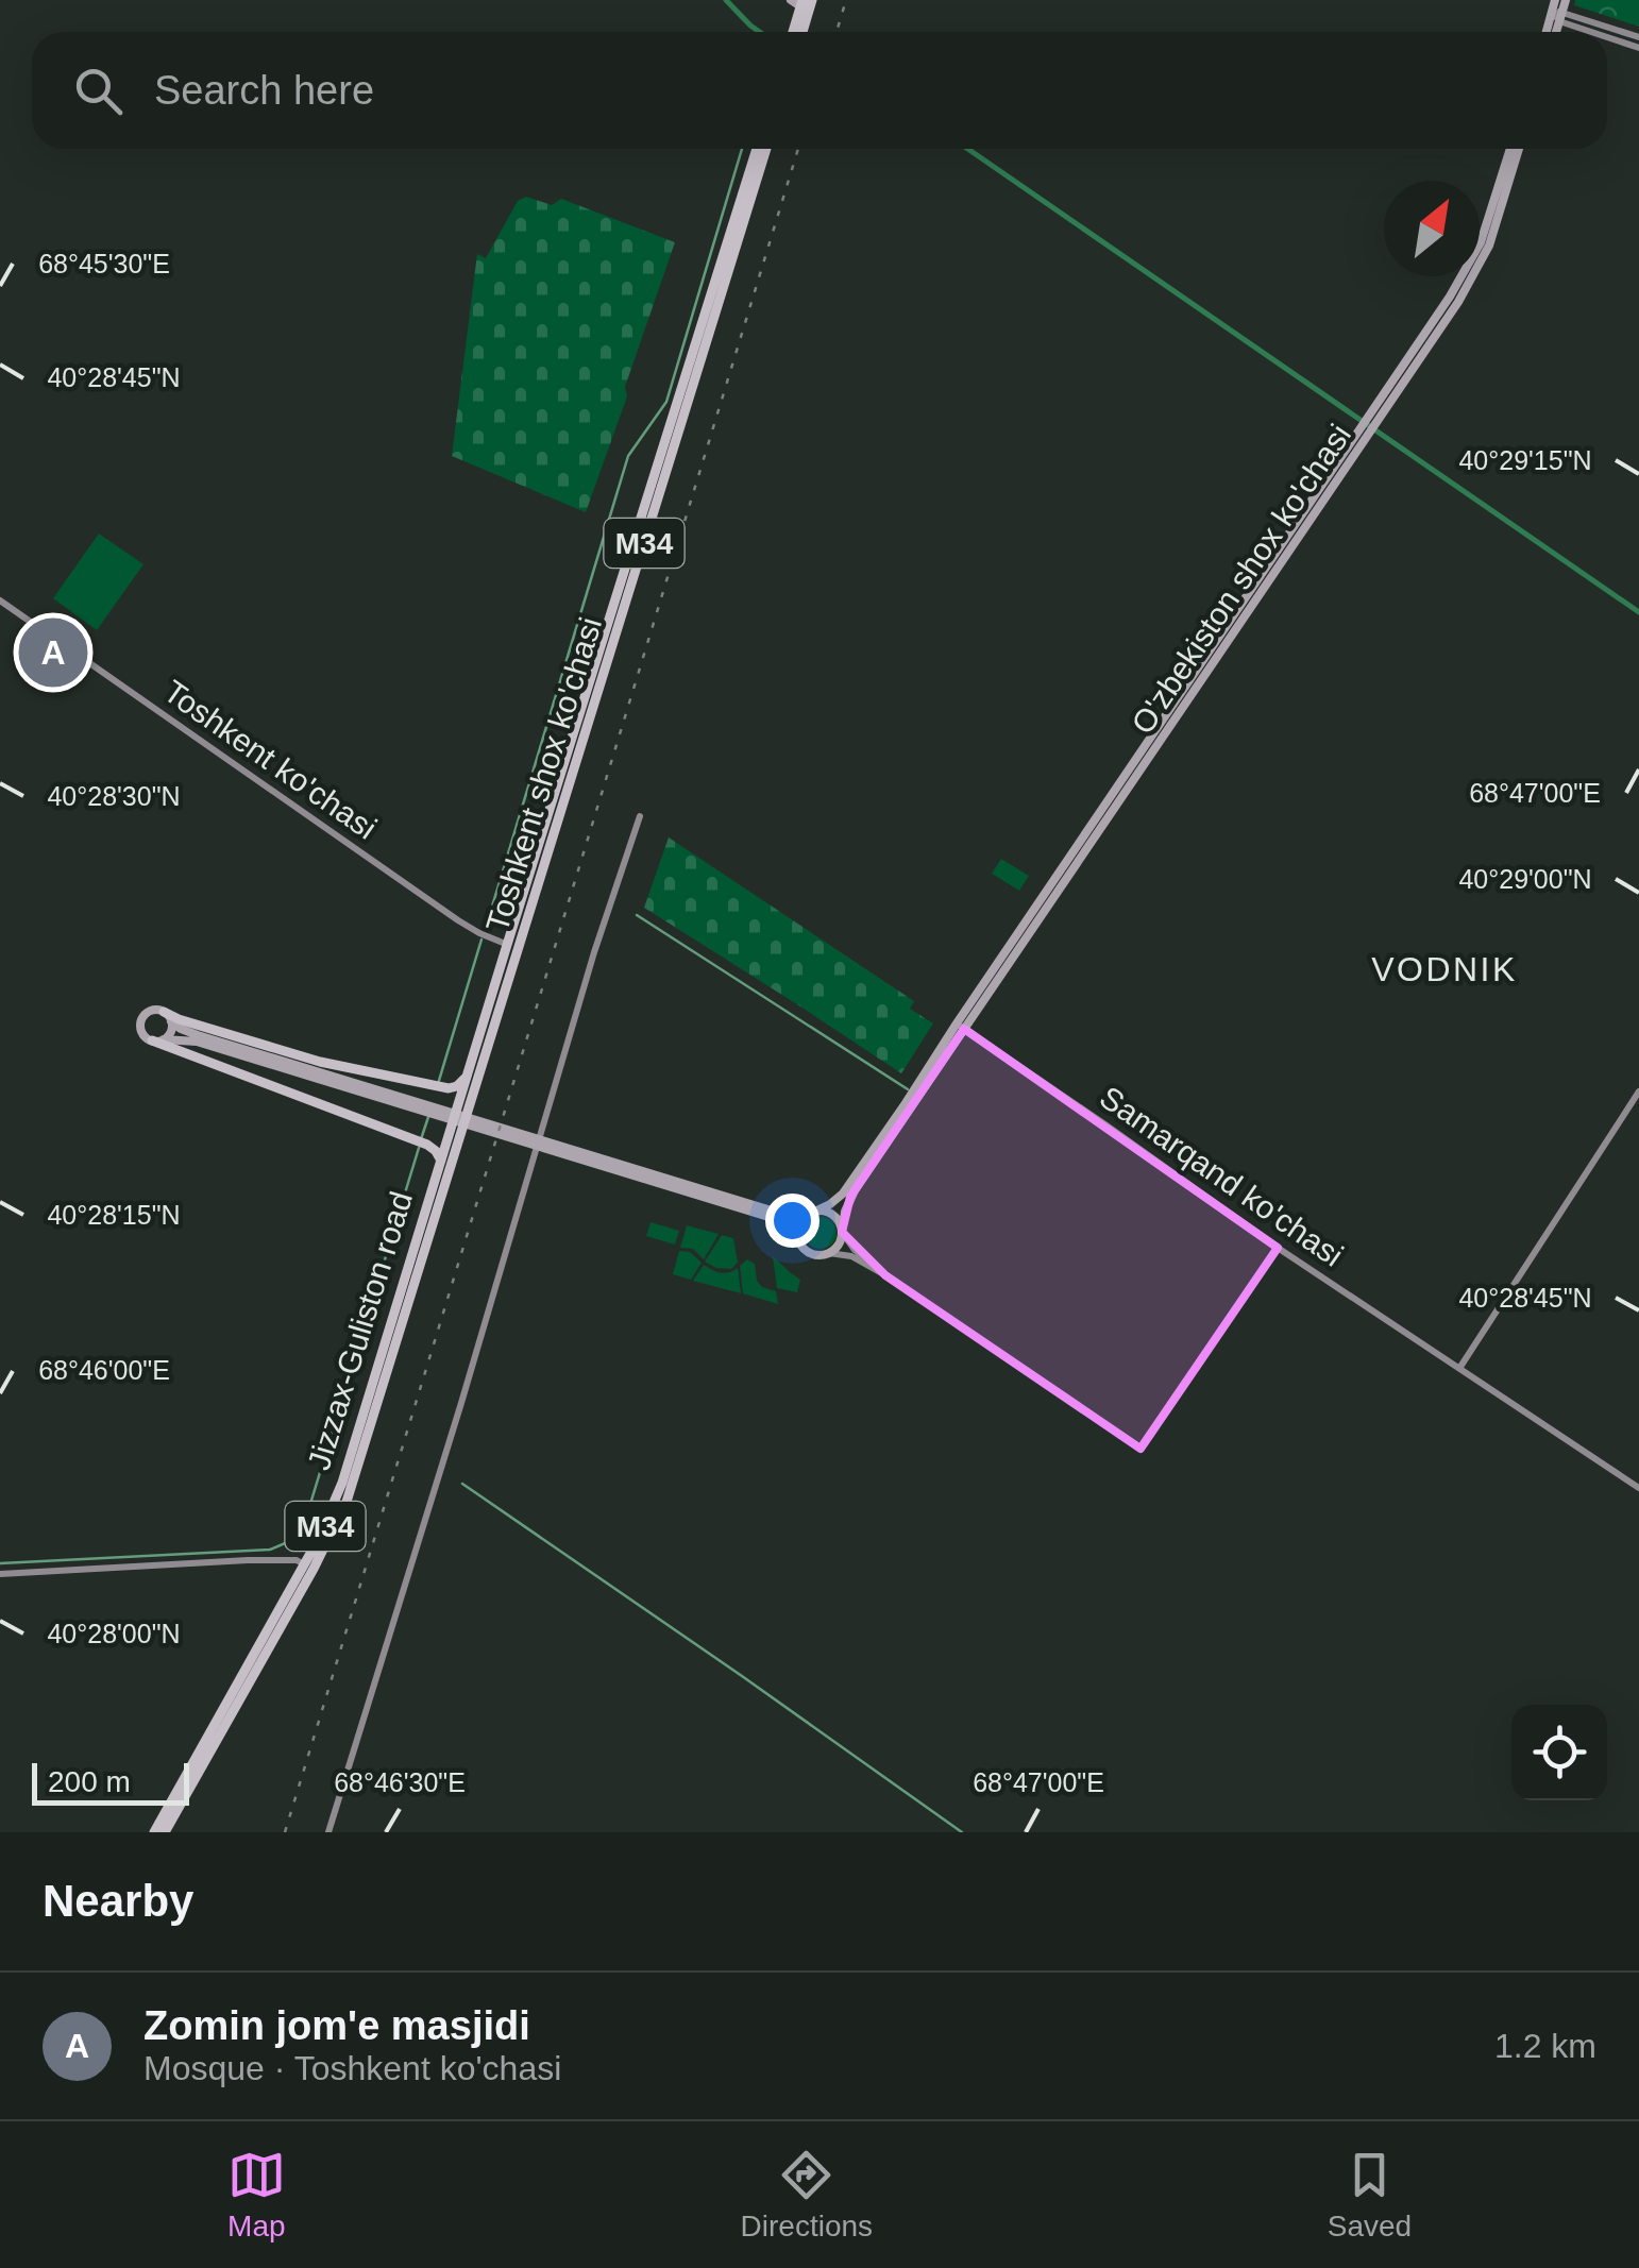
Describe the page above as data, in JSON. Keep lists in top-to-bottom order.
{
  "streets": {
    "highway": ["M34", "Toshkent shox ko'chasi", "Jizzax-Guliston road"],
    "main road": ["O'zbekiston shox ko'chasi"],
    "street": ["Toshkent ko'chasi", "Samarqand ko'chasi"]
  },
  "crossings": [
    ["M34", "Toshkent ko'chasi"],
    ["M34", "Toshkent shox ko'chasi"],
    ["O'zbekiston shox ko'chasi", "Samarqand ko'chasi"],
    ["Toshkent ko'chasi", "Toshkent shox ko'chasi"],
    ["Toshkent shox ko'chasi", "Jizzax-Guliston road"]
  ],
  "districts": ["VODNIK"],
  "scale_bar": "200 m",
  "north": "top right",
  "page": {
    "search": "Search here",
    "pins": "A",
    "scale": "200 m",
    "heading": "Nearby",
    "list": [
      {
        "mark": "A",
        "name": "Zomin jom'e masjidi",
        "note": "Mosque · Toshkent ko'chasi",
        "value": "1.2 km"
      }
    ],
    "nav": ["Map", "Directions", "Saved"]
  },
  "coordinates": [
    "68°45'30\"E",
    "40°28'45\"N",
    "40°29'15\"N",
    "68°47'00\"E",
    "40°28'30\"N",
    "40°29'00\"N",
    "40°28'15\"N",
    "68°46'00\"E",
    "40°28'00\"N",
    "68°46'30\"E"
  ]
}
